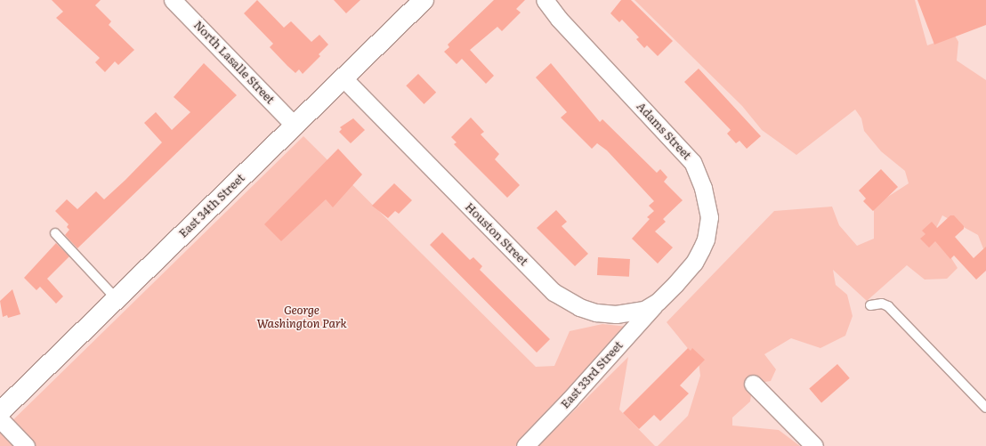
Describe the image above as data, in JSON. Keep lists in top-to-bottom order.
{
  "streets": {
    "main road": ["East 34th Street"],
    "street": [
      "North Lasalle Street",
      "Adams Street",
      "Houston Street",
      "East 33rd Street"
    ]
  },
  "crossings": [
    ["North Lasalle Street", "East 34th Street"],
    ["Adams Street", "Houston Street"],
    ["East 34th Street", "Houston Street"],
    ["Houston Street", "East 33rd Street"]
  ],
  "parks": ["George Washington Park"]
}
